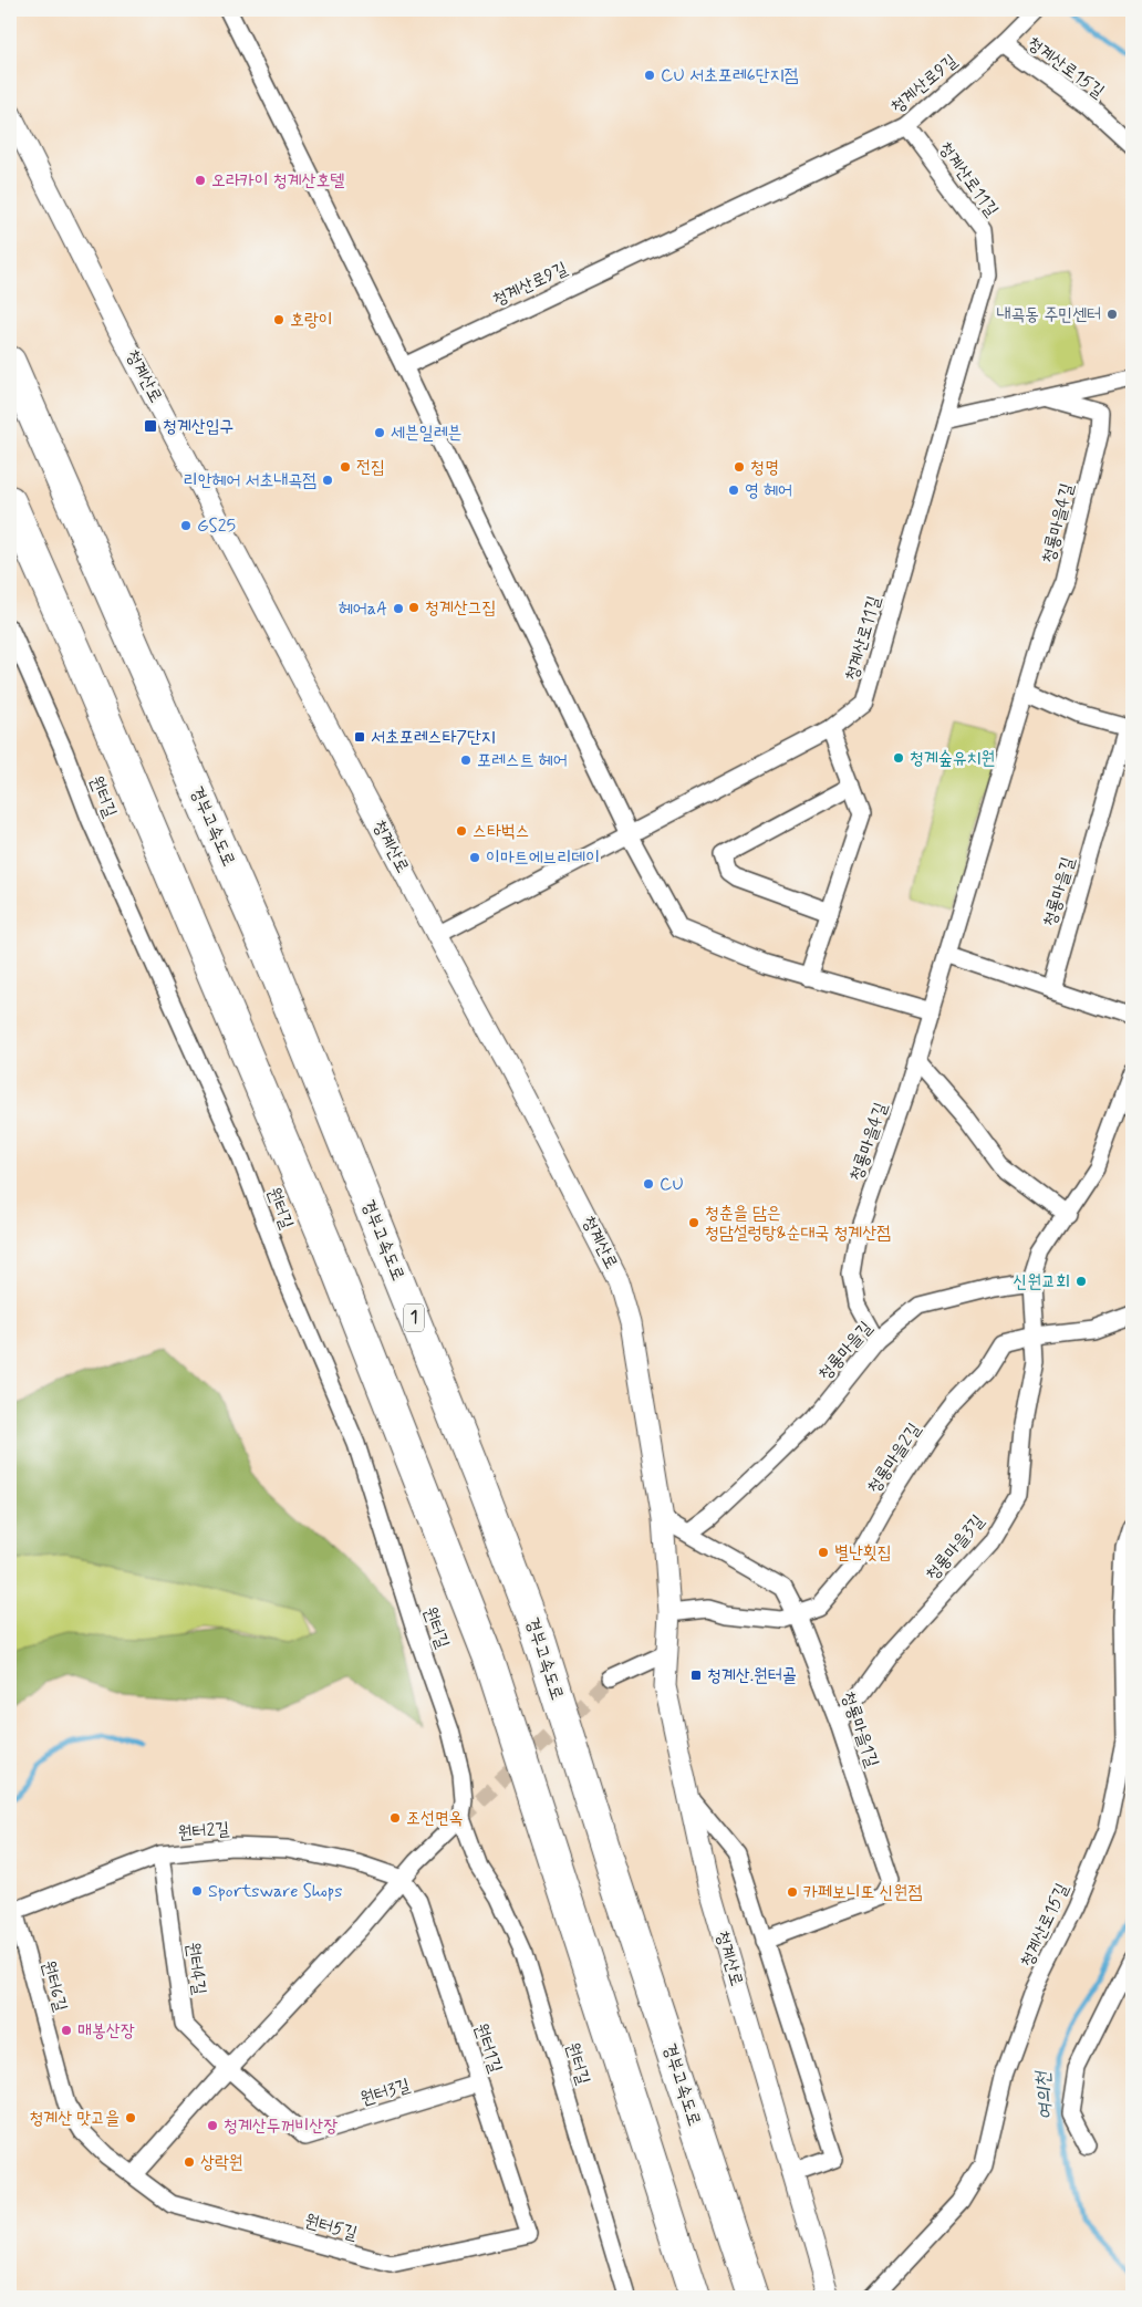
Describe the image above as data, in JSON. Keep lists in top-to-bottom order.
{
  "streets": {
    "highway": ["경부고속도로", "1"],
    "street": [
      "청계산로15길",
      "청계산로9길",
      "청계산로11길",
      "청계산로",
      "청룡마을4길",
      "원터길",
      "청룡마을길",
      "청룡마을2길",
      "청룡마을3길",
      "청룡마을1길",
      "원터2길",
      "원터4길",
      "원터6길",
      "원터1길",
      "원터3길",
      "원터5길"
    ]
  },
  "crossings": [
    ["청계산로15길", "청계산로9길"],
    ["청계산로9길", "청계산로11길"],
    ["청계산로11길", "청계산로"],
    ["청계산로", "청룡마을1길"],
    ["청룡마을4길", "청룡마을길"],
    ["청룡마을길", "청룡마을3길"],
    ["청룡마을길", "청룡마을1길"],
    ["청룡마을2길", "청룡마을3길"],
    ["청룡마을2길", "청룡마을1길"],
    ["청룡마을3길", "청룡마을1길"],
    ["원터2길", "원터4길"],
    ["원터2길", "원터6길"],
    ["원터2길", "원터1길"],
    ["원터4길", "원터3길"],
    ["원터6길", "원터5길"],
    ["원터1길", "원터3길"],
    ["원터1길", "원터5길"]
  ],
  "water": ["여의천"],
  "places": {
    "other": [
      "CU 서초포레6단지점",
      "오라카이 청계산호텔",
      "내곡동 주민센터",
      "호랑이",
      "세븐일레븐",
      "전집",
      "청명",
      "리안헤어 서초내곡점",
      "영 헤어",
      "GS25",
      "청계산그집",
      "헤어aA",
      "청계숲유치원",
      "포레스트 헤어",
      "스타벅스",
      "이마트에브리데이",
      "CU",
      "청춘을 담은 청담설렁탕&순대국 청계산점",
      "신원교회",
      "별난횟집",
      "조선면옥",
      "Sportsware Shops",
      "카페보니또 신원점",
      "매봉산장",
      "청계산 맛고을",
      "청계산두꺼비산장",
      "상락원"
    ],
    "transit": ["청계산입구", "서초포레스타7단지", "청계산.원터골"]
  }
}
